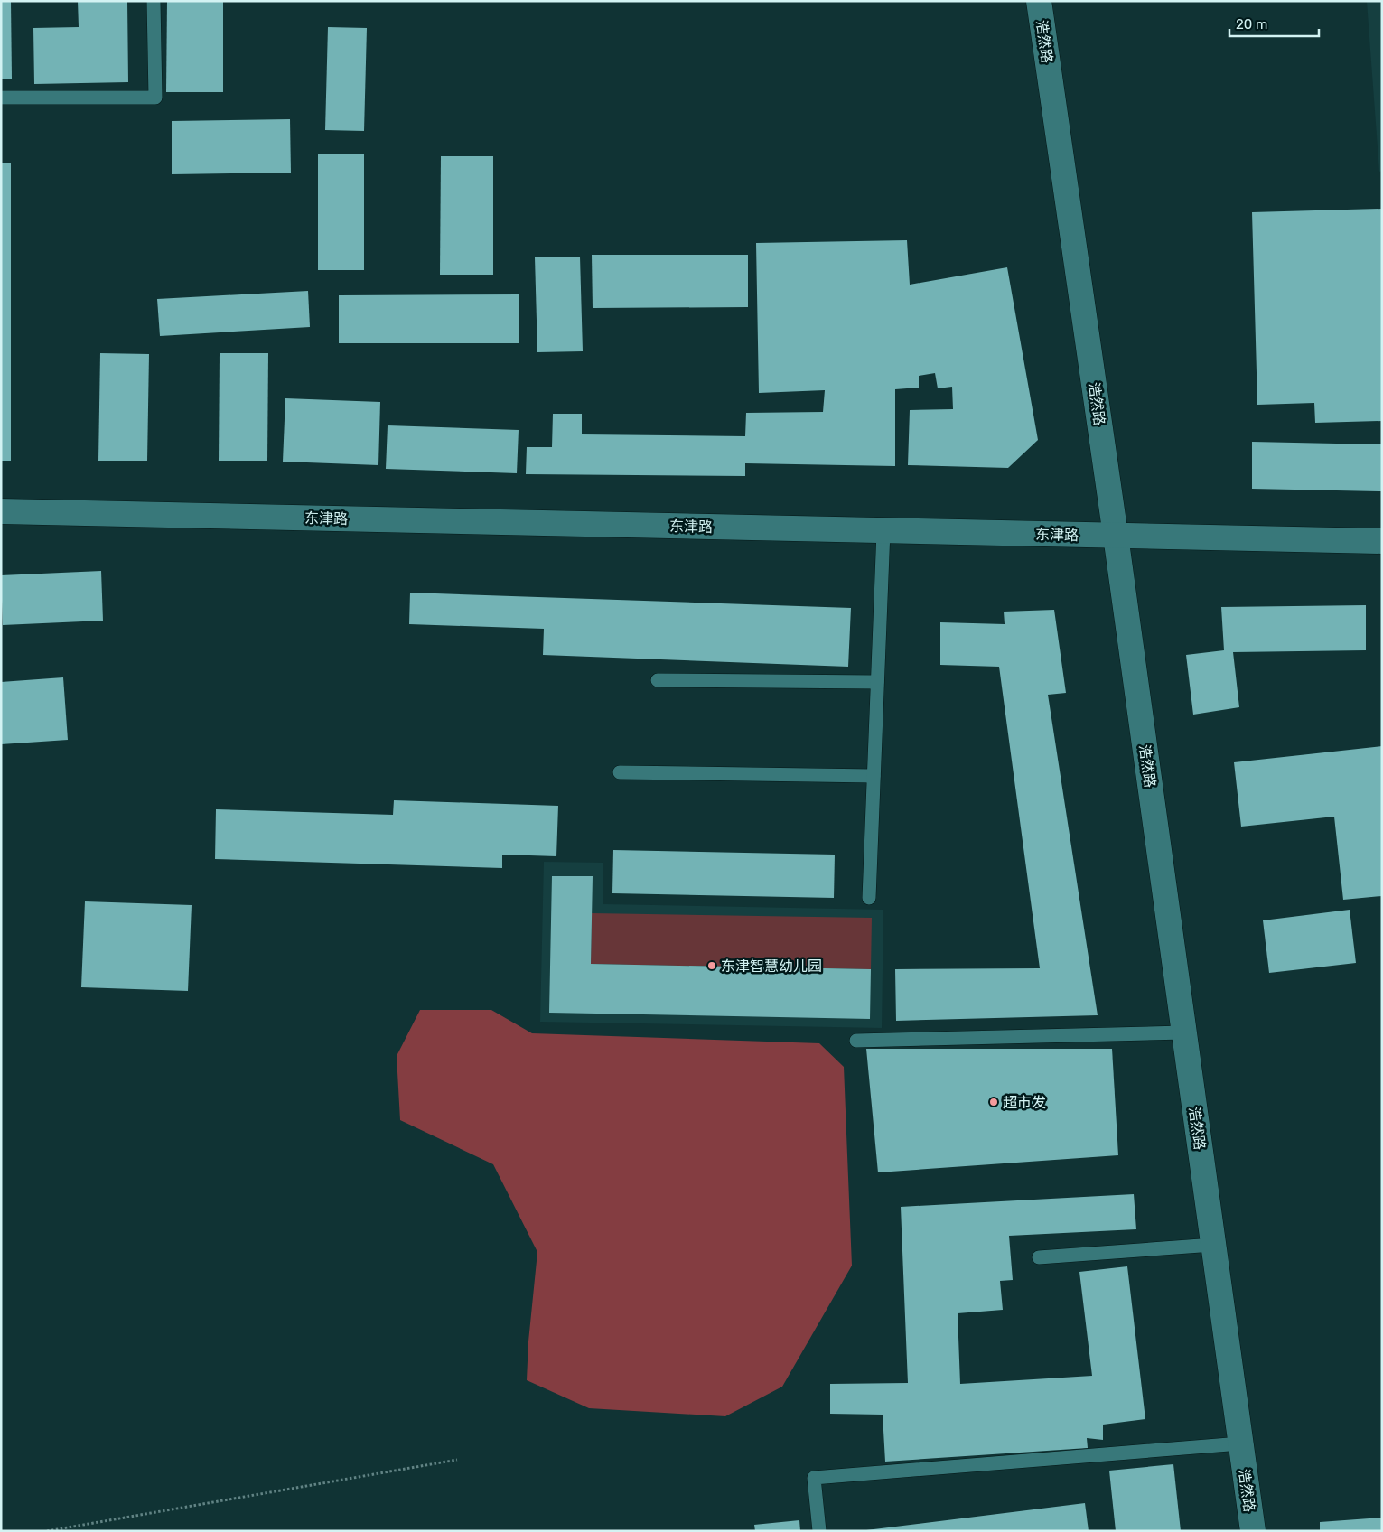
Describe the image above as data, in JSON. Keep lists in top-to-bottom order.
{
  "streets": {
    "street": ["浩然路", "东津路"]
  },
  "crossings": [
    ["浩然路", "东津路"]
  ],
  "places": ["东津智慧幼儿园", "超市发"],
  "scale_bar": "20 m"
}
